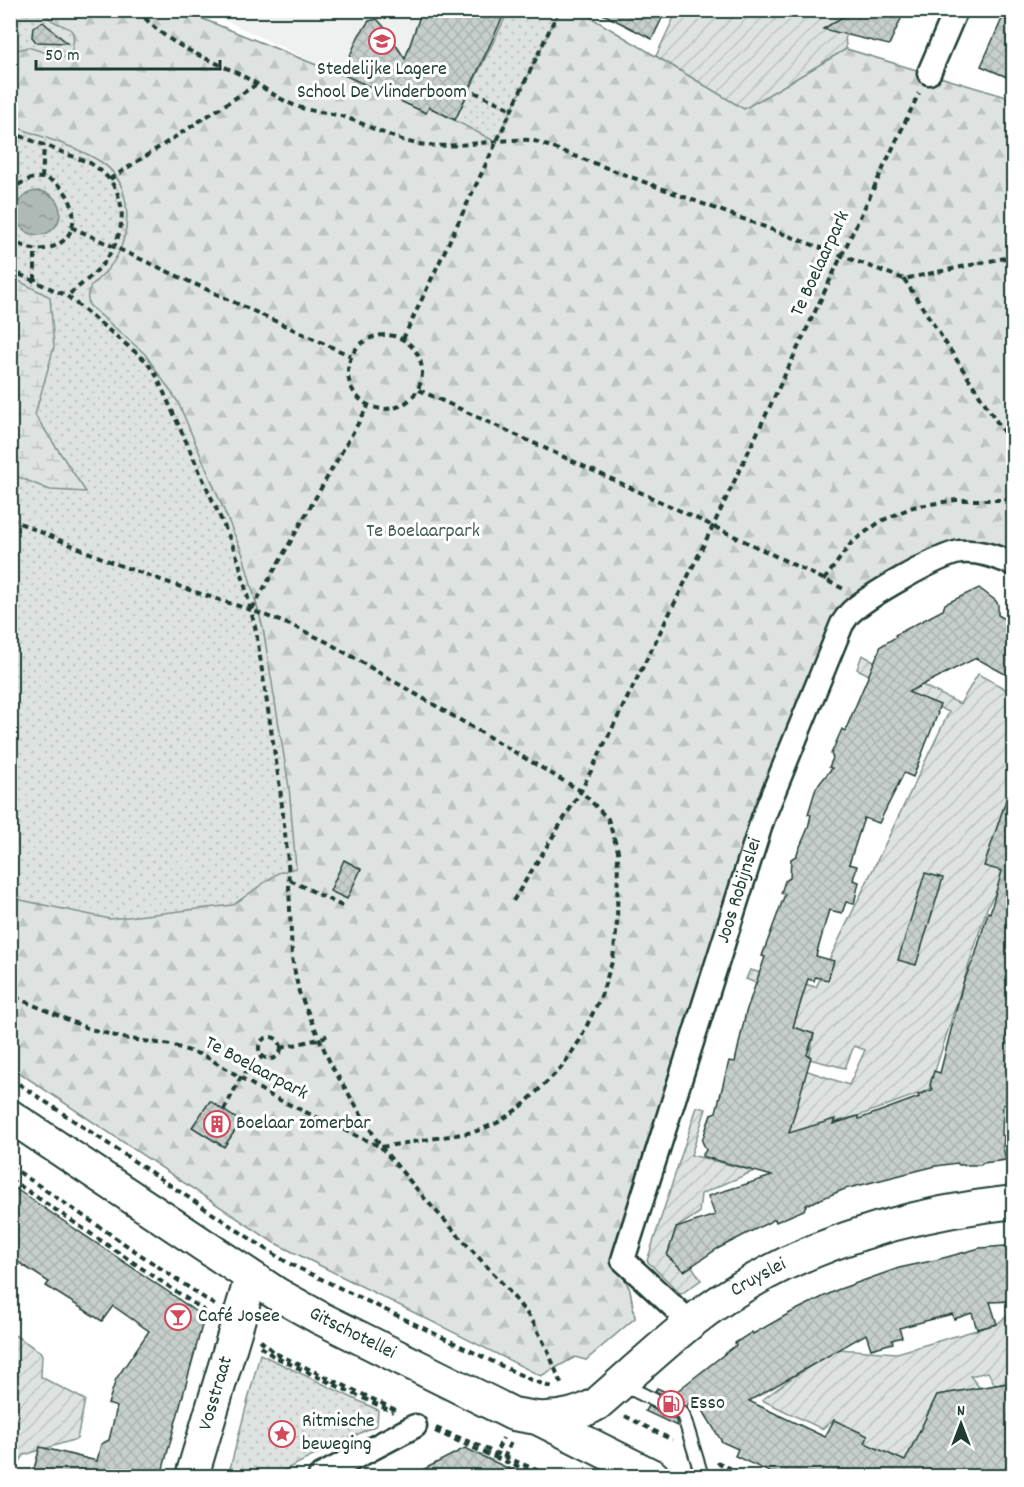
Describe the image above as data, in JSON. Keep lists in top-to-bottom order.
{
  "streets": {
    "street": [
      "Joos Robijnslei",
      "Cruyslei",
      "Gitschotellei",
      "Vosstraat"
    ],
    "path": ["Te Boelaarpark"]
  },
  "crossings": [
    ["Joos Robijnslei", "Cruyslei"],
    ["Cruyslei", "Gitschotellei"],
    ["Gitschotellei", "Vosstraat"]
  ],
  "parks": ["Te Boelaarpark"],
  "places": {
    "school or university": ["Stedelijke Lagere School De Vlinderboom"],
    "building": ["Boelaar zomerbar"],
    "bar": ["Café Josee"],
    "fuel station": ["Esso"],
    "place": ["Ritmische beweging"]
  },
  "scale_bar": "50 m",
  "north": "top"
}
